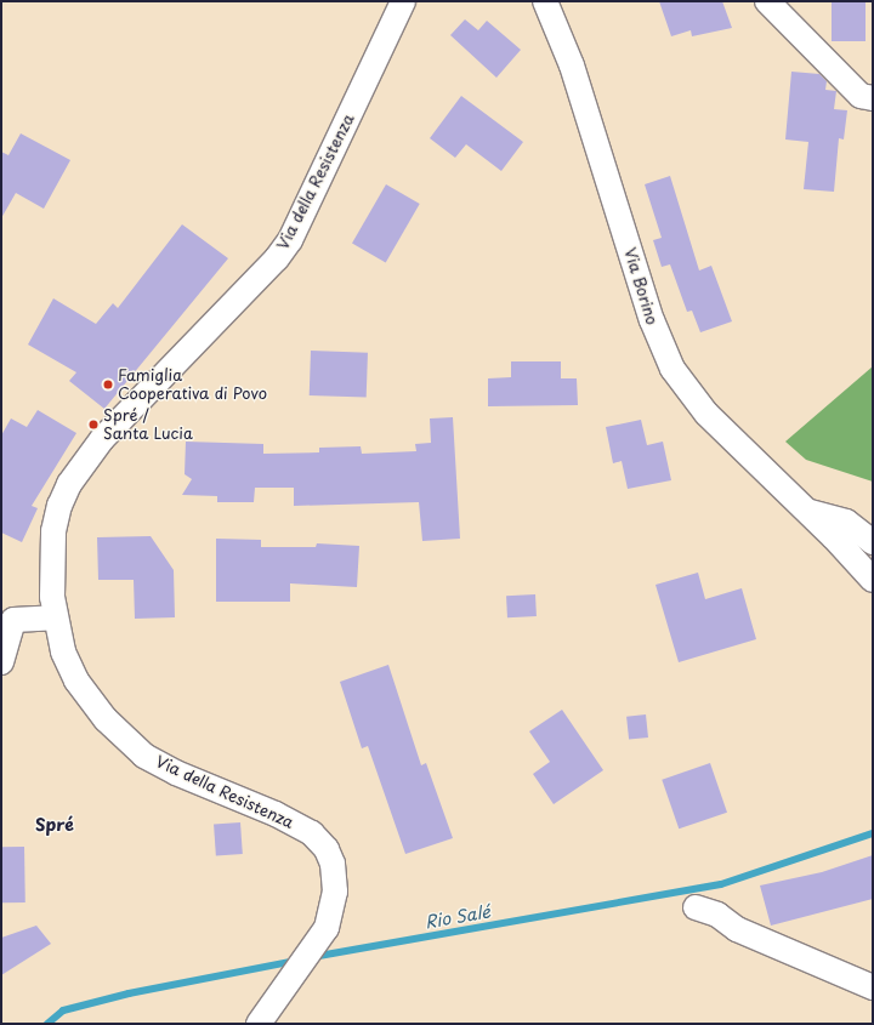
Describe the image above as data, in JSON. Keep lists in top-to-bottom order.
{
  "streets": {
    "street": ["Via della Resistenza", "Via Borino"]
  },
  "districts": ["Spré"],
  "water": ["Rio Salé"],
  "places": ["Famiglia Cooperativa di Povo", "Spré / Santa Lucia"]
}
